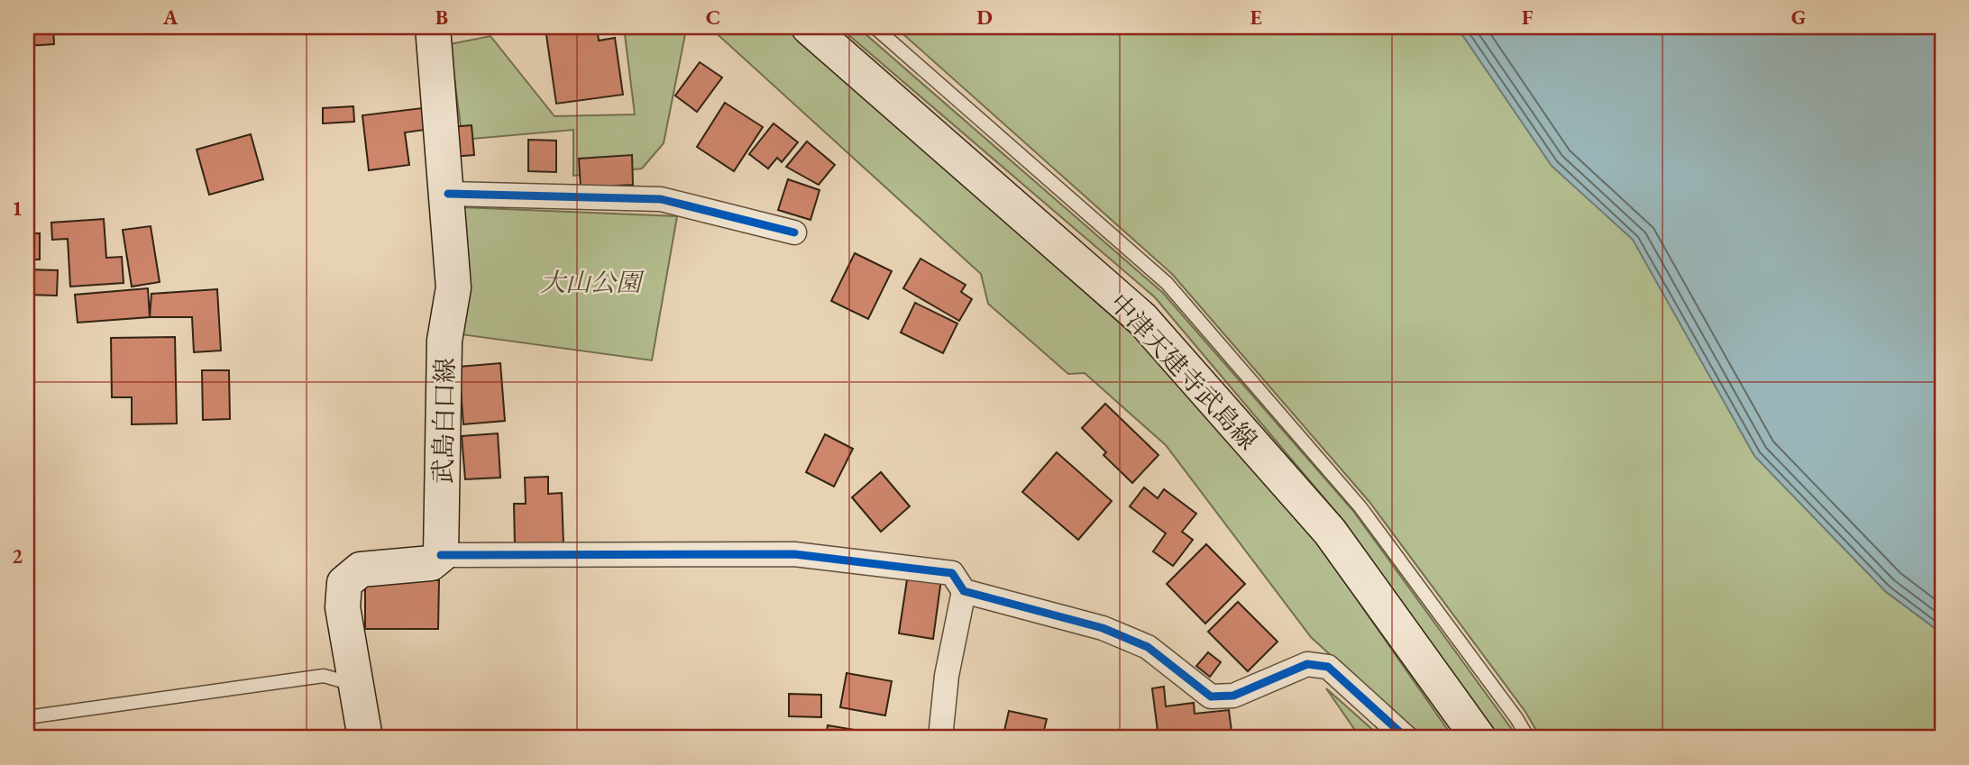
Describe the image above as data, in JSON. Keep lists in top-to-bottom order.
{
  "streets": {
    "main road": ["中津天建寺武島線", "武島白口線"]
  },
  "parks": ["大山公園"],
  "grid": {
    "columns": [
      "A",
      "B",
      "C",
      "D",
      "E",
      "F",
      "G"
    ],
    "rows": ["1", "2"]
  }
}
